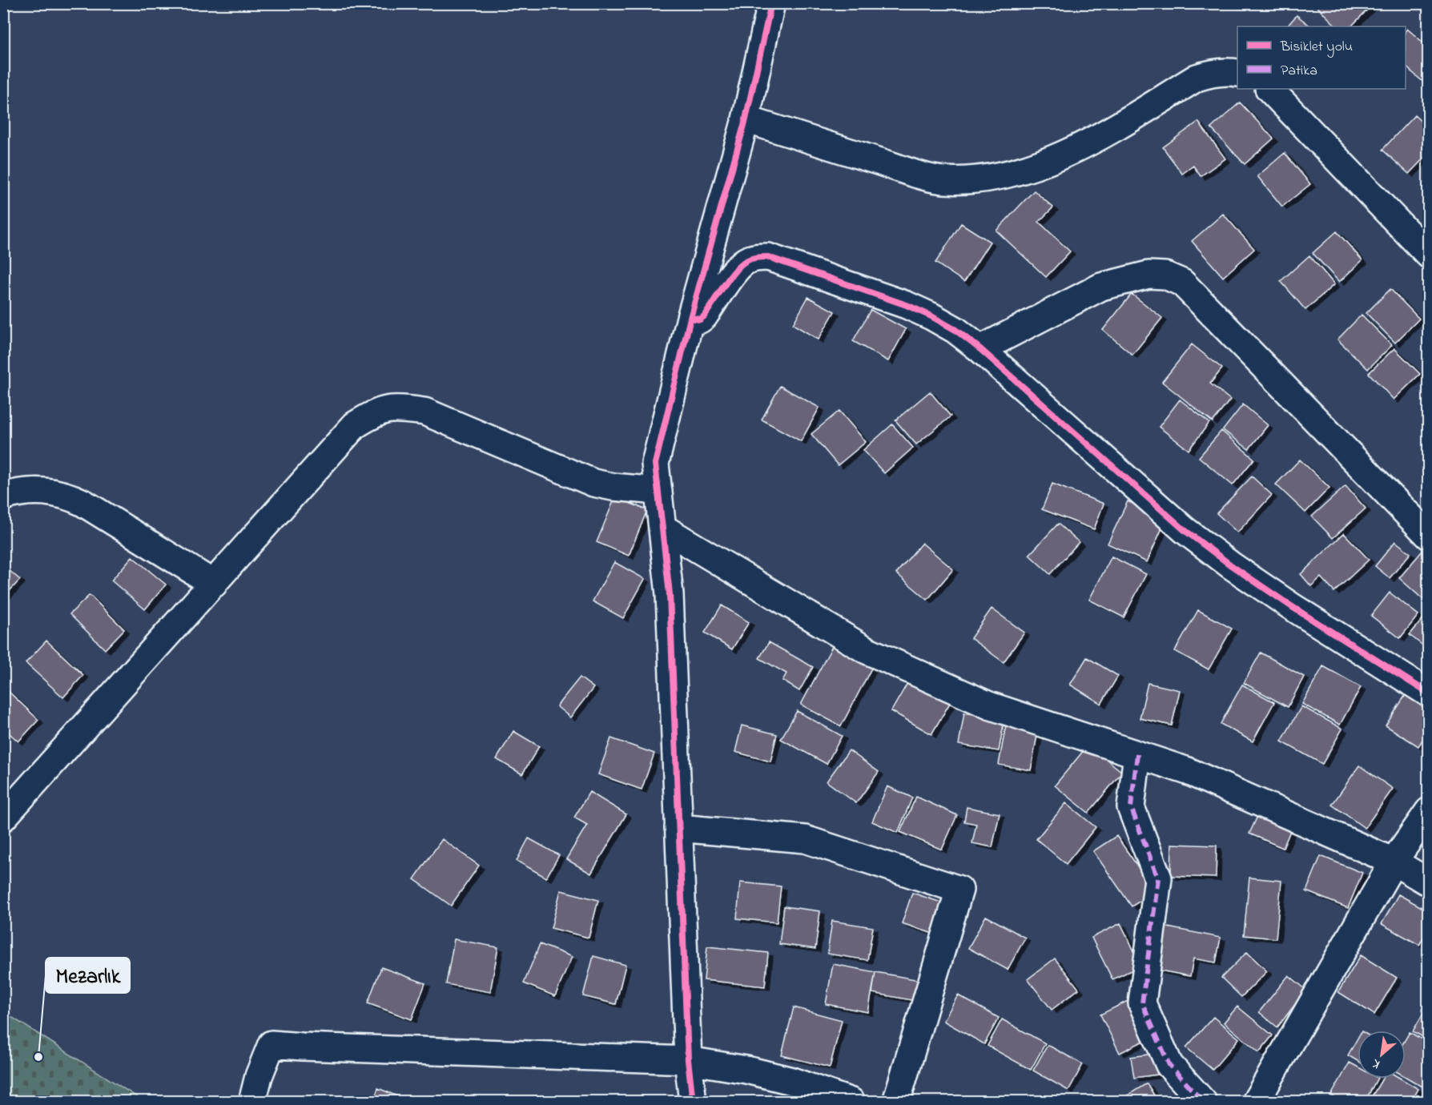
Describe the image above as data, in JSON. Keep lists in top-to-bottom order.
{
  "places": ["Mezarlık"],
  "legend": ["Bisiklet yolu", "Patika"],
  "north": "bottom left"
}
